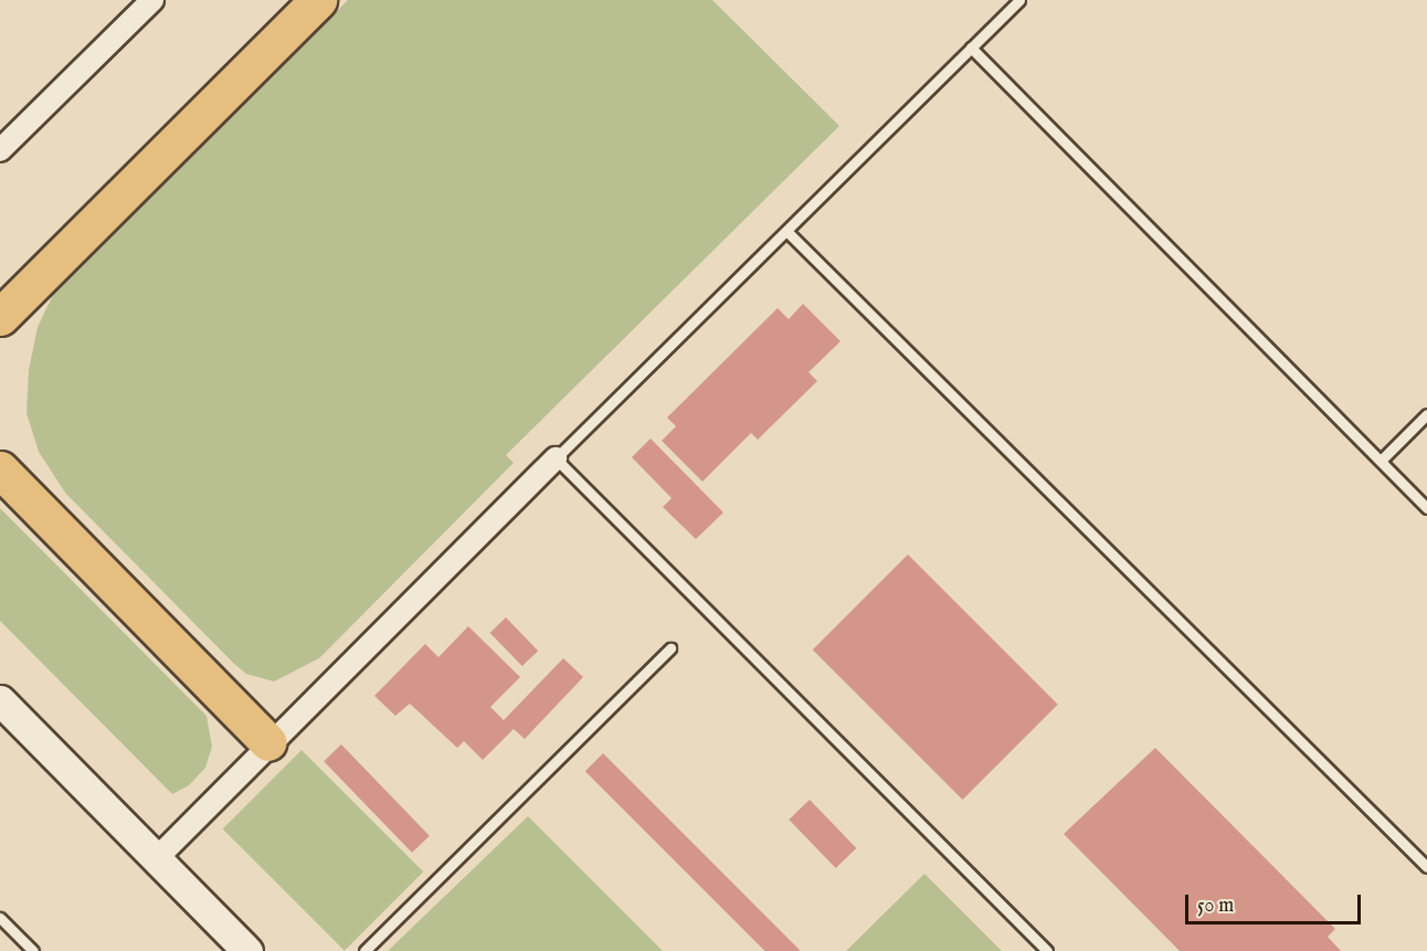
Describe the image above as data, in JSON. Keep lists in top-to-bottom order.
{
  "scale_bar": "50 m"
}
